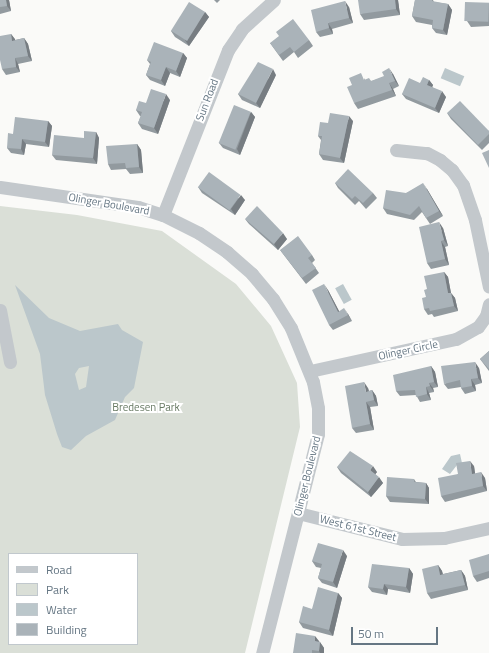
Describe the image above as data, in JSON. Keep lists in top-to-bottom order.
{
  "streets": {
    "street": [
      "Sun Road",
      "Olinger Boulevard",
      "Olinger Circle",
      "West 61st Street"
    ]
  },
  "crossings": [
    ["Sun Road", "Olinger Boulevard"],
    ["Olinger Boulevard", "Olinger Circle"],
    ["Olinger Boulevard", "West 61st Street"]
  ],
  "parks": ["Bredesen Park"],
  "legend": [
    "Road",
    "Park",
    "Water",
    "Building"
  ],
  "scale_bar": "50 m"
}
